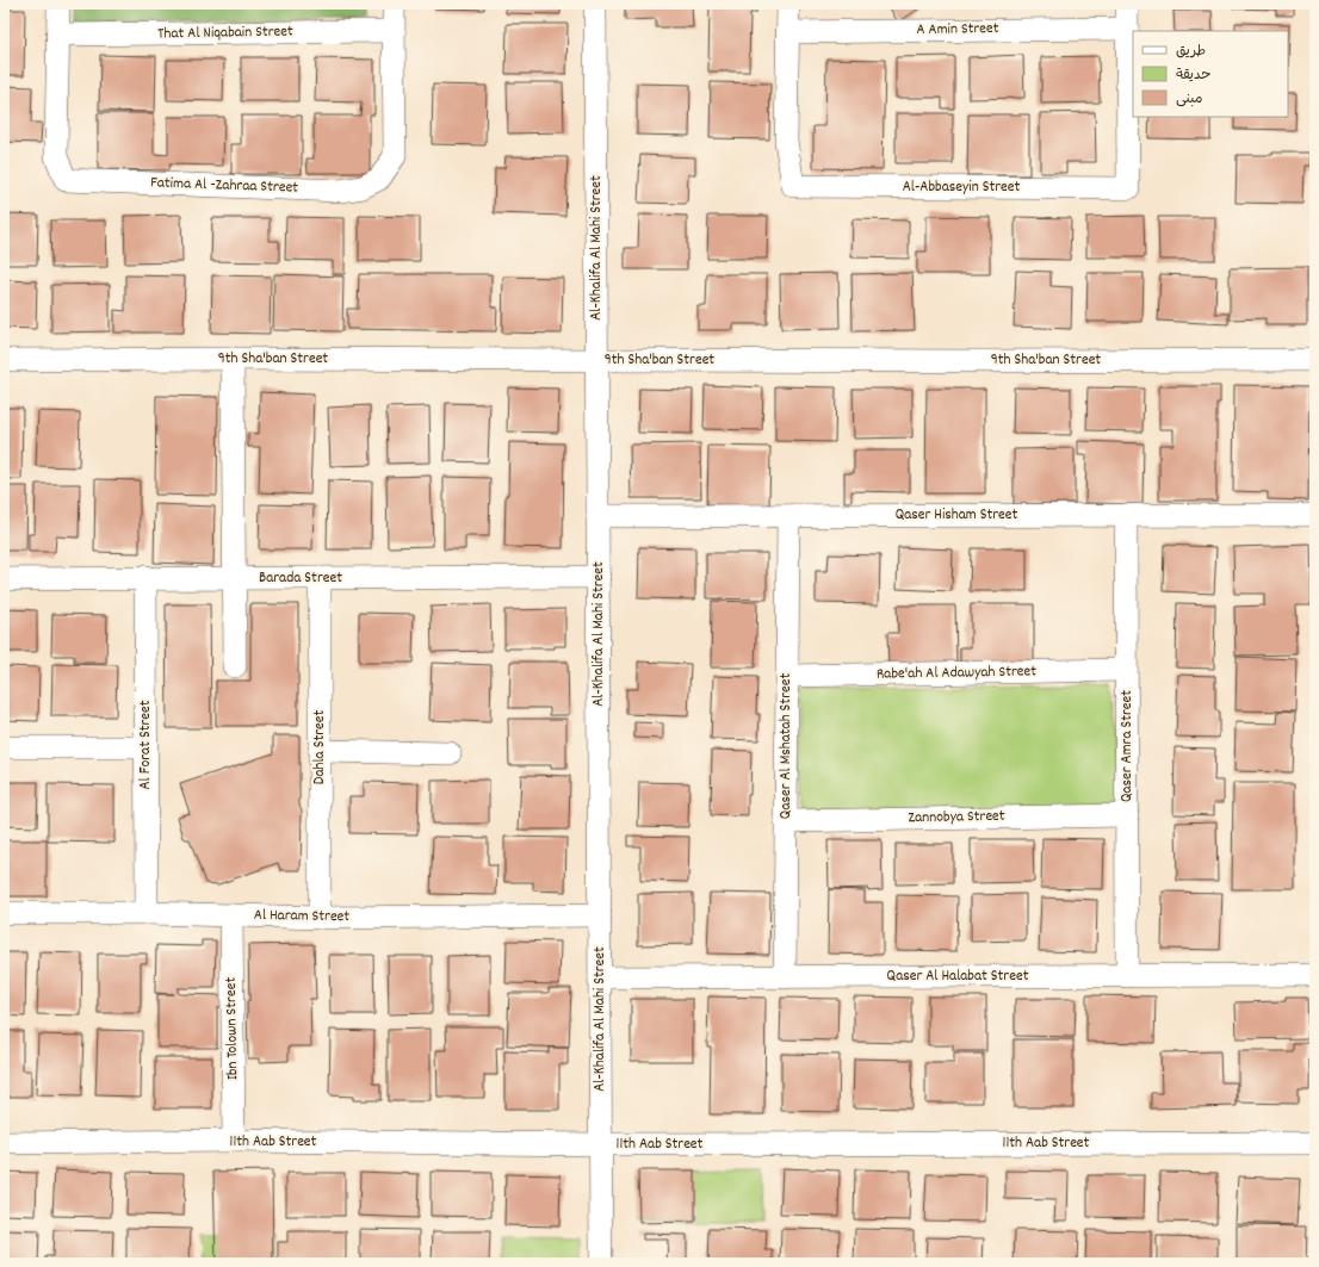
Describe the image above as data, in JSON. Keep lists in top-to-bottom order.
{
  "streets": {
    "street": [
      "A Amin Street",
      "That Al Niqabain Street",
      "Fatima Al -Zahraa Street",
      "Al-Abbaseyin Street",
      "Al-Khalifa Al Mahi Street",
      "9th Sha'ban Street",
      "Qaser Hisham Street",
      "Barada Street",
      "Rabe'ah Al Adawyah Street",
      "Al Forat Street",
      "Qaser Al Mshatah Street",
      "Qaser Amra Street",
      "Dahla Street",
      "Zannobya Street",
      "Al Haram Street",
      "Qaser Al Halabat Street",
      "Ibn Tolown Street",
      "11th Aab Street"
    ]
  },
  "crossings": [
    ["A Amin Street", "Al-Abbaseyin Street"],
    ["That Al Niqabain Street", "Fatima Al -Zahraa Street"],
    ["Al-Khalifa Al Mahi Street", "9th Sha'ban Street"],
    ["Al-Khalifa Al Mahi Street", "Qaser Hisham Street"],
    ["Al-Khalifa Al Mahi Street", "Barada Street"],
    ["Al-Khalifa Al Mahi Street", "Al Haram Street"],
    ["Al-Khalifa Al Mahi Street", "Qaser Al Halabat Street"],
    ["Al-Khalifa Al Mahi Street", "11th Aab Street"],
    ["Qaser Hisham Street", "Qaser Al Mshatah Street"],
    ["Qaser Hisham Street", "Qaser Amra Street"],
    ["Barada Street", "Al Forat Street"],
    ["Barada Street", "Dahla Street"],
    ["Rabe'ah Al Adawyah Street", "Qaser Al Mshatah Street"],
    ["Rabe'ah Al Adawyah Street", "Qaser Amra Street"],
    ["Al Forat Street", "Al Haram Street"],
    ["Qaser Al Mshatah Street", "Zannobya Street"],
    ["Qaser Al Mshatah Street", "Qaser Al Halabat Street"],
    ["Qaser Amra Street", "Zannobya Street"],
    ["Qaser Amra Street", "Qaser Al Halabat Street"],
    ["Dahla Street", "Al Haram Street"],
    ["Al Haram Street", "Ibn Tolown Street"],
    ["Ibn Tolown Street", "11th Aab Street"]
  ],
  "legend": ["طريق", "حديقة", "مبنى"]
}
